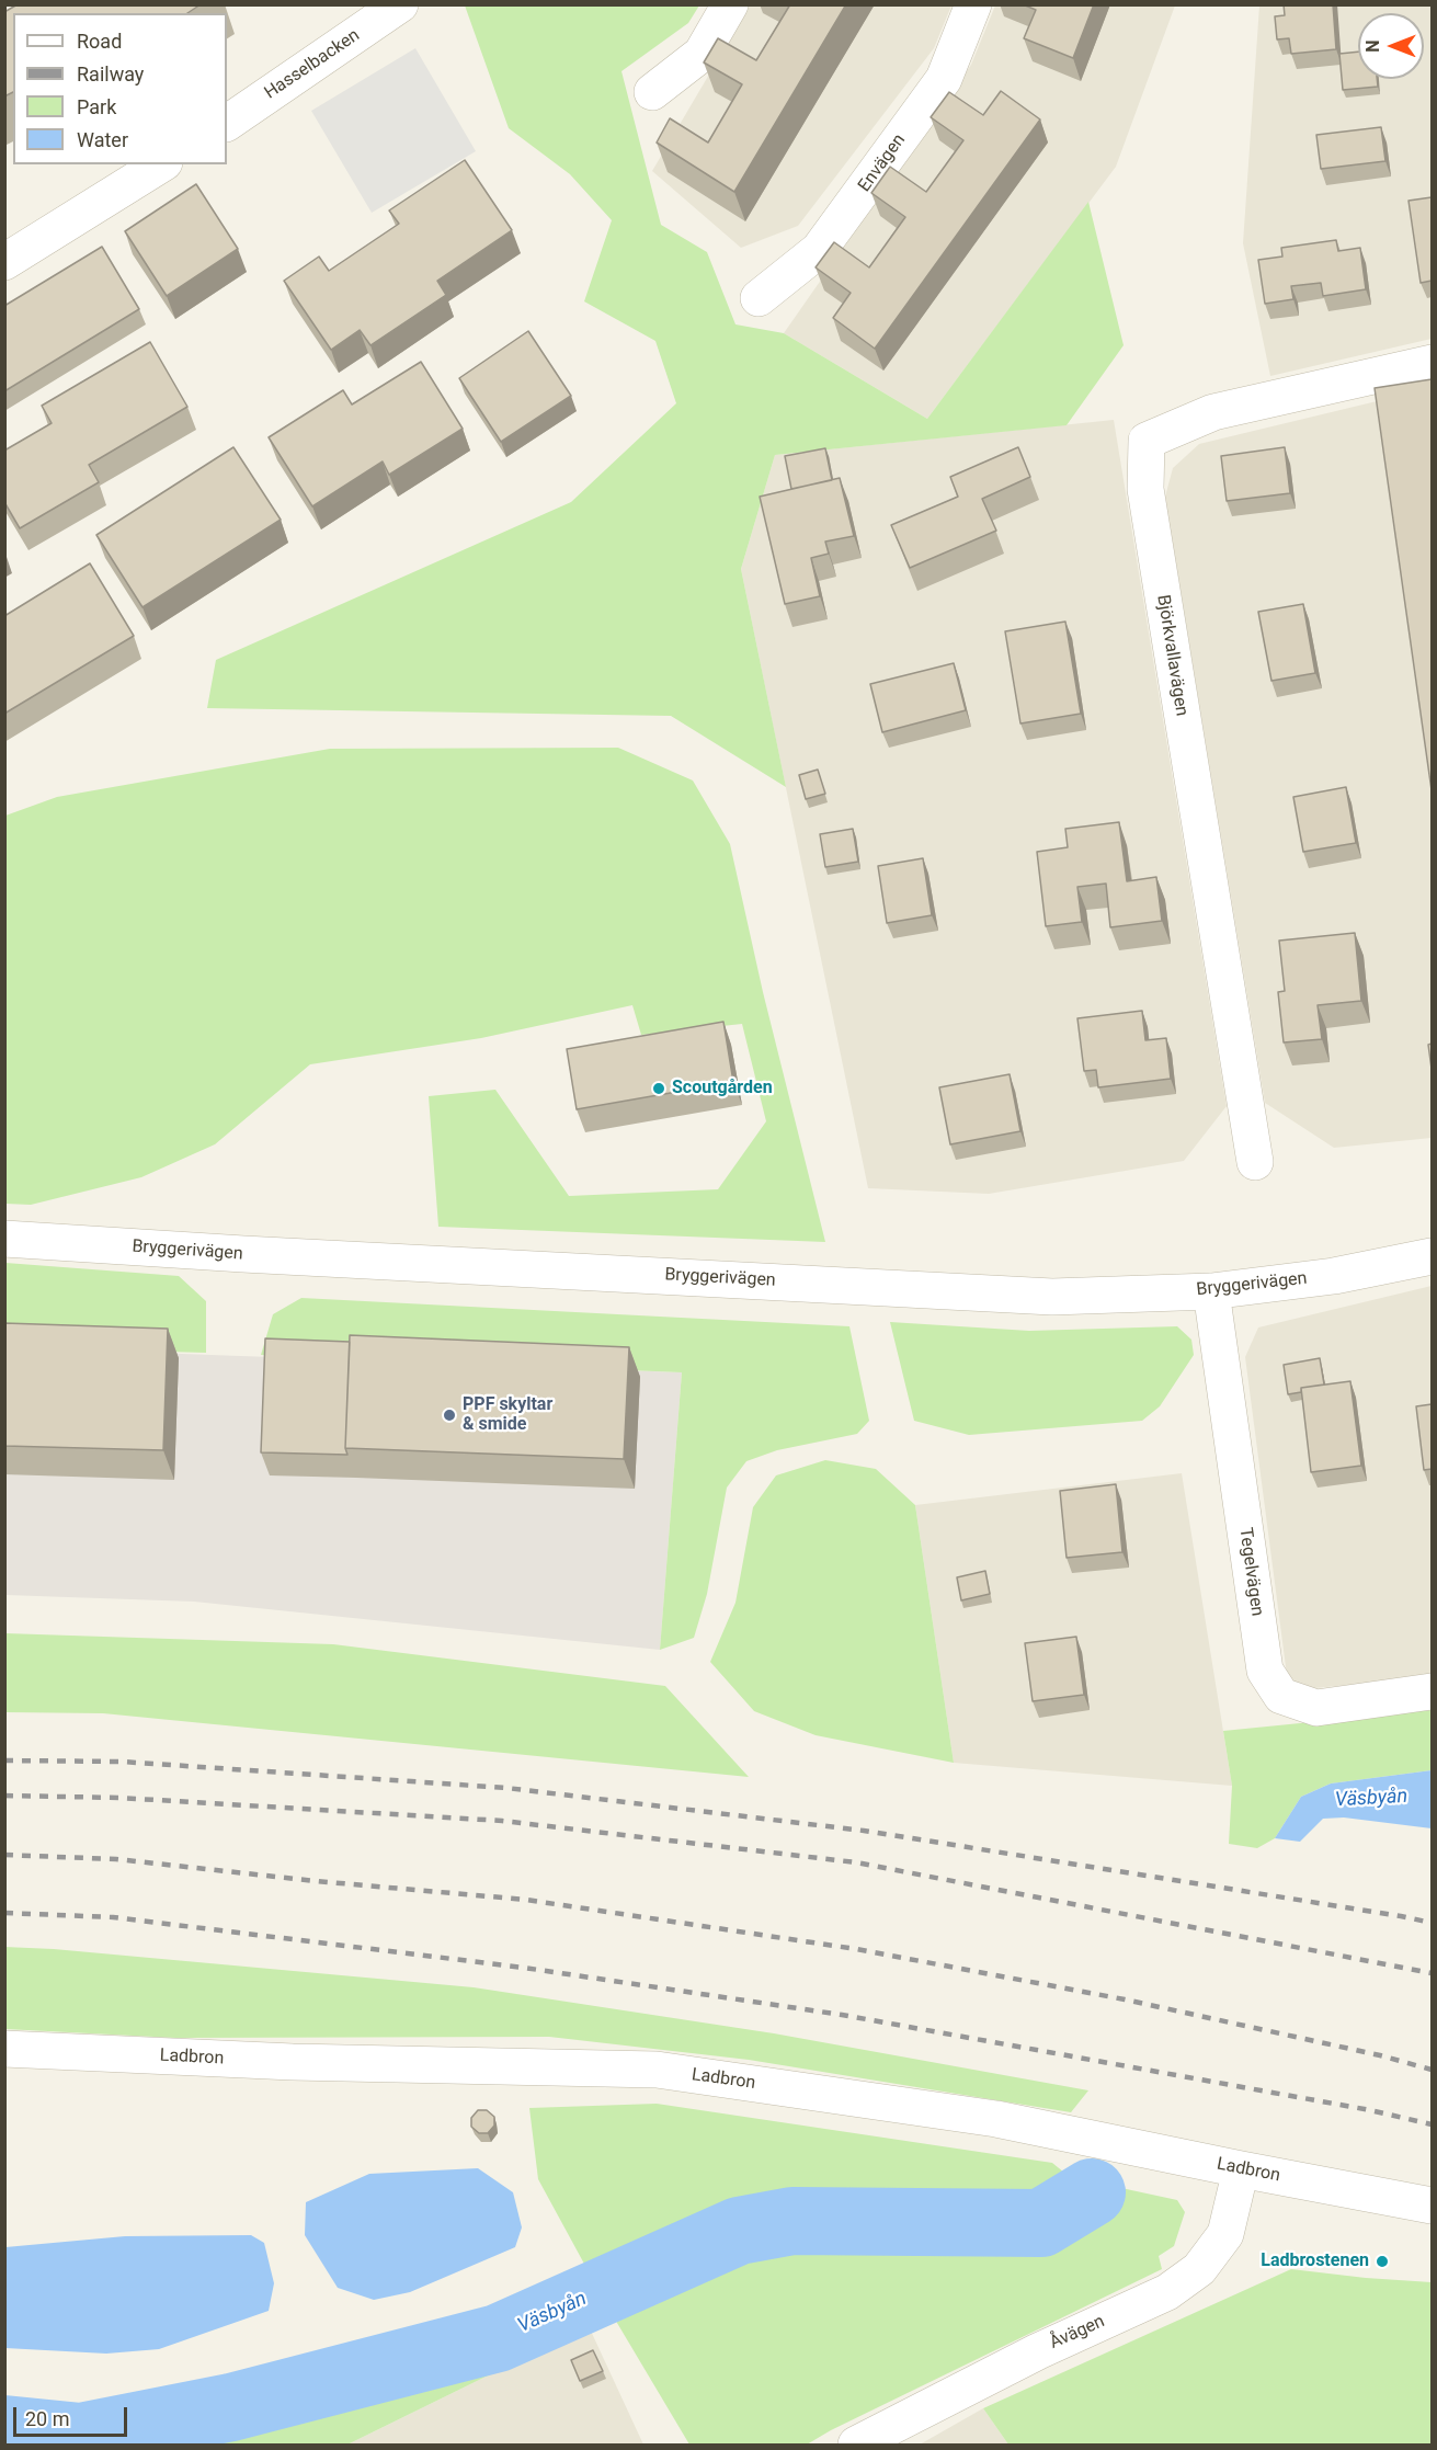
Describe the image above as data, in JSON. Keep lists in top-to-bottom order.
{
  "streets": {
    "street": [
      "Hasselbacken",
      "Envägen",
      "Björkvallavägen",
      "Bryggerivägen",
      "Tegelvägen",
      "Ladbron",
      "Åvägen"
    ]
  },
  "crossings": [
    ["Bryggerivägen", "Tegelvägen"],
    ["Ladbron", "Åvägen"]
  ],
  "water": ["Väsbyån"],
  "places": ["Scoutgården", "PPF skyltar & smide", "Ladbrostenen"],
  "legend": [
    "Road",
    "Railway",
    "Park",
    "Water"
  ],
  "scale_bar": "20 m",
  "north": "left"
}
